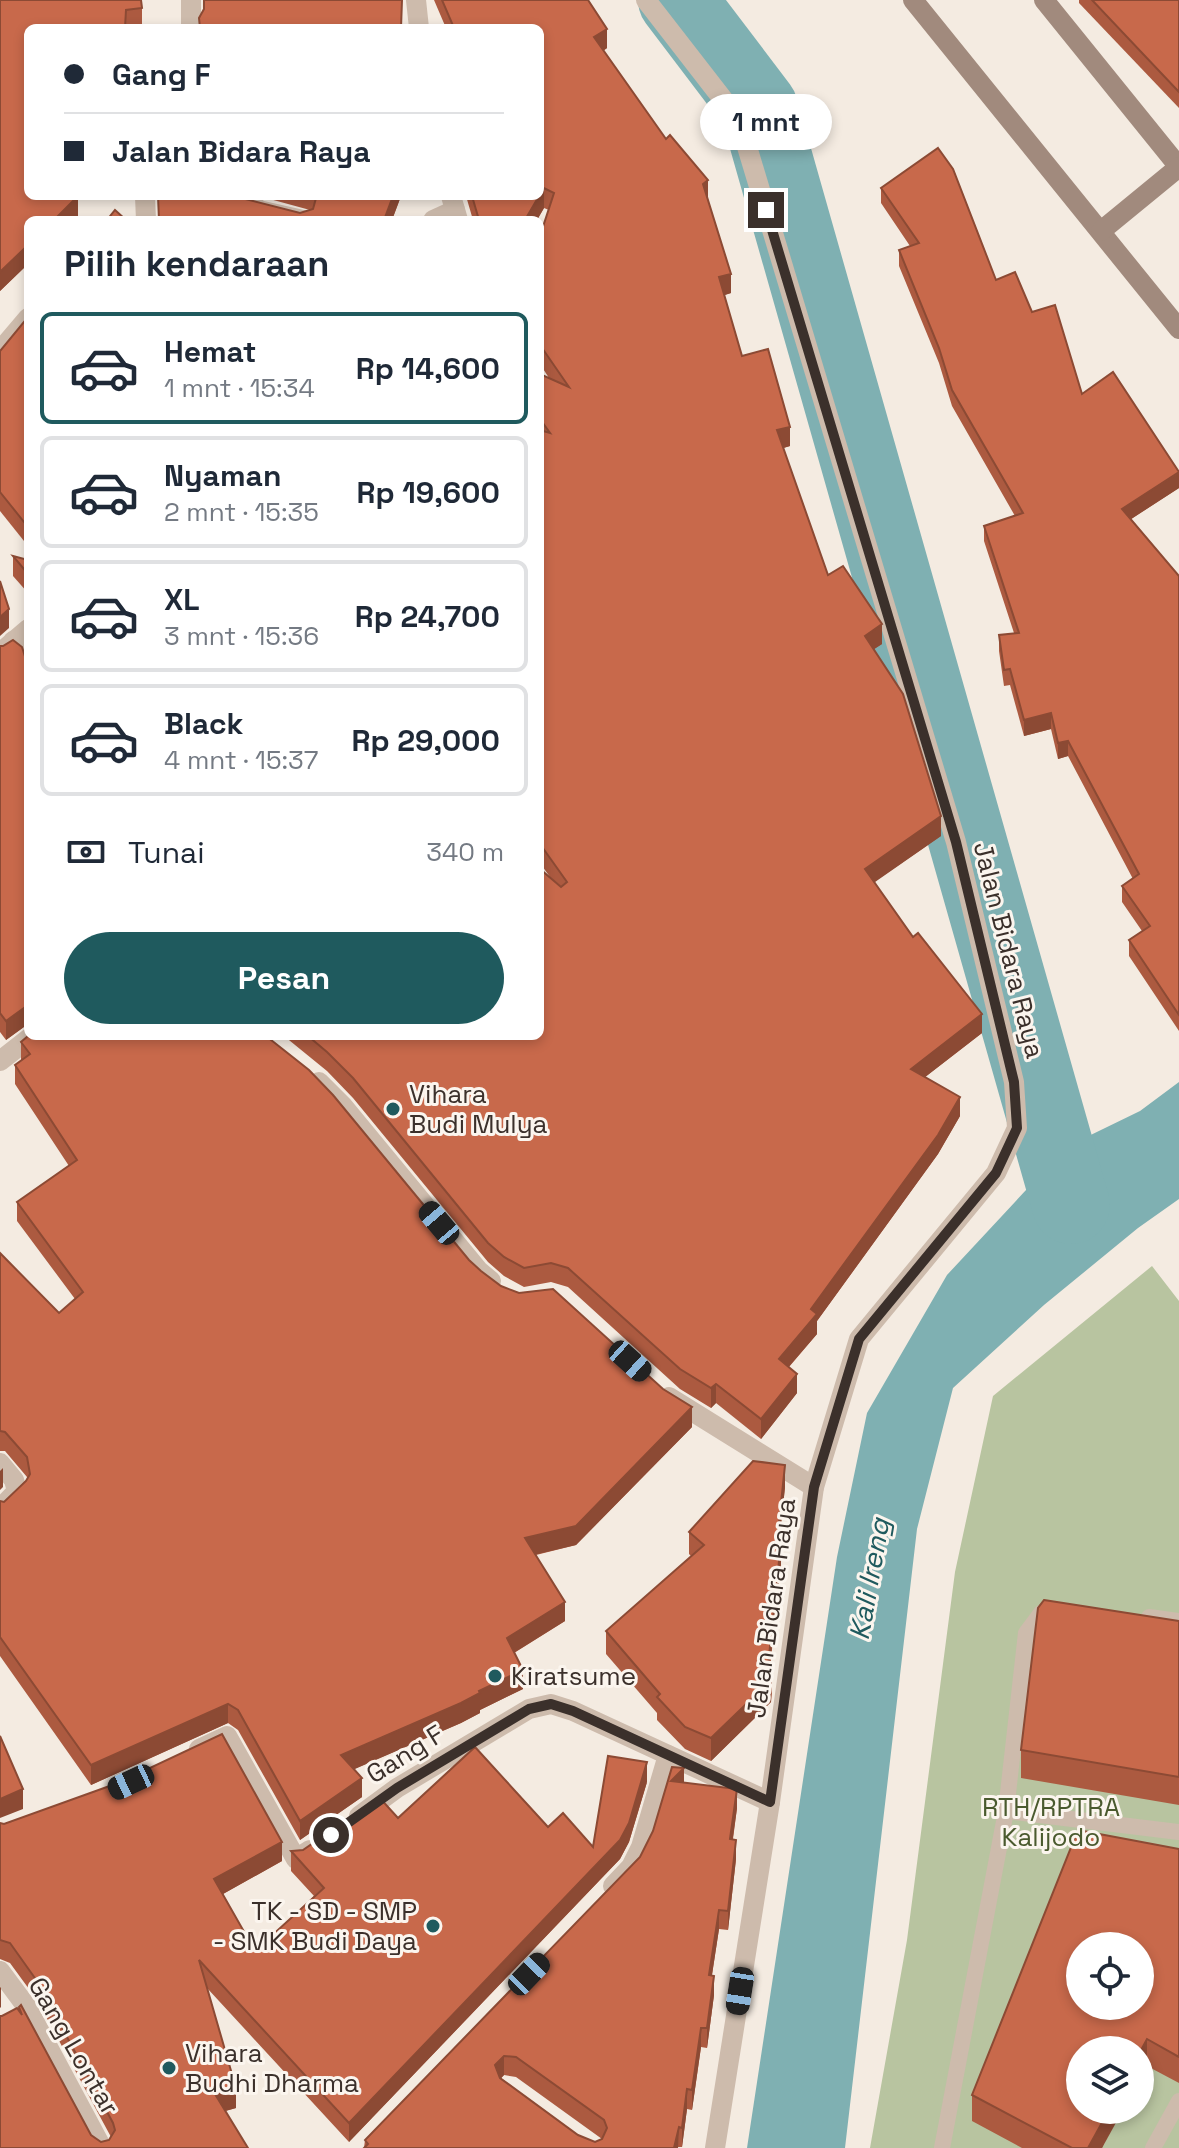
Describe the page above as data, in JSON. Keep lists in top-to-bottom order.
{
  "streets": {
    "street": ["Jalan Bidara Raya", "Gang F", "Gang Lontar"]
  },
  "crossings": [
    ["Jalan Bidara Raya", "Gang F"]
  ],
  "water": ["Kali Ireng"],
  "parks": ["RTH/RPTRA Kalijodo"],
  "places": [
    "Vihara Budi Mulya",
    "Kiratsume",
    "TK - SD - SMP - SMK Budi Daya",
    "Vihara Budhi Dharma"
  ],
  "page": {
    "banner": ["Gang F", "Jalan Bidara Raya"],
    "bubble": "1 mnt",
    "heading": "Pilih kendaraan",
    "list": [
      {
        "name": "Hemat",
        "note": "1 mnt · 15:34",
        "value": "Rp 14,600"
      },
      {
        "name": "Nyaman",
        "note": "2 mnt · 15:35",
        "value": "Rp 19,600"
      },
      {
        "name": "XL",
        "note": "3 mnt · 15:36",
        "value": "Rp 24,700"
      },
      {
        "name": "Black",
        "note": "4 mnt · 15:37",
        "value": "Rp 29,000"
      }
    ],
    "pay": ["Tunai", "340 m"],
    "buttons": "Pesan"
  }
}
